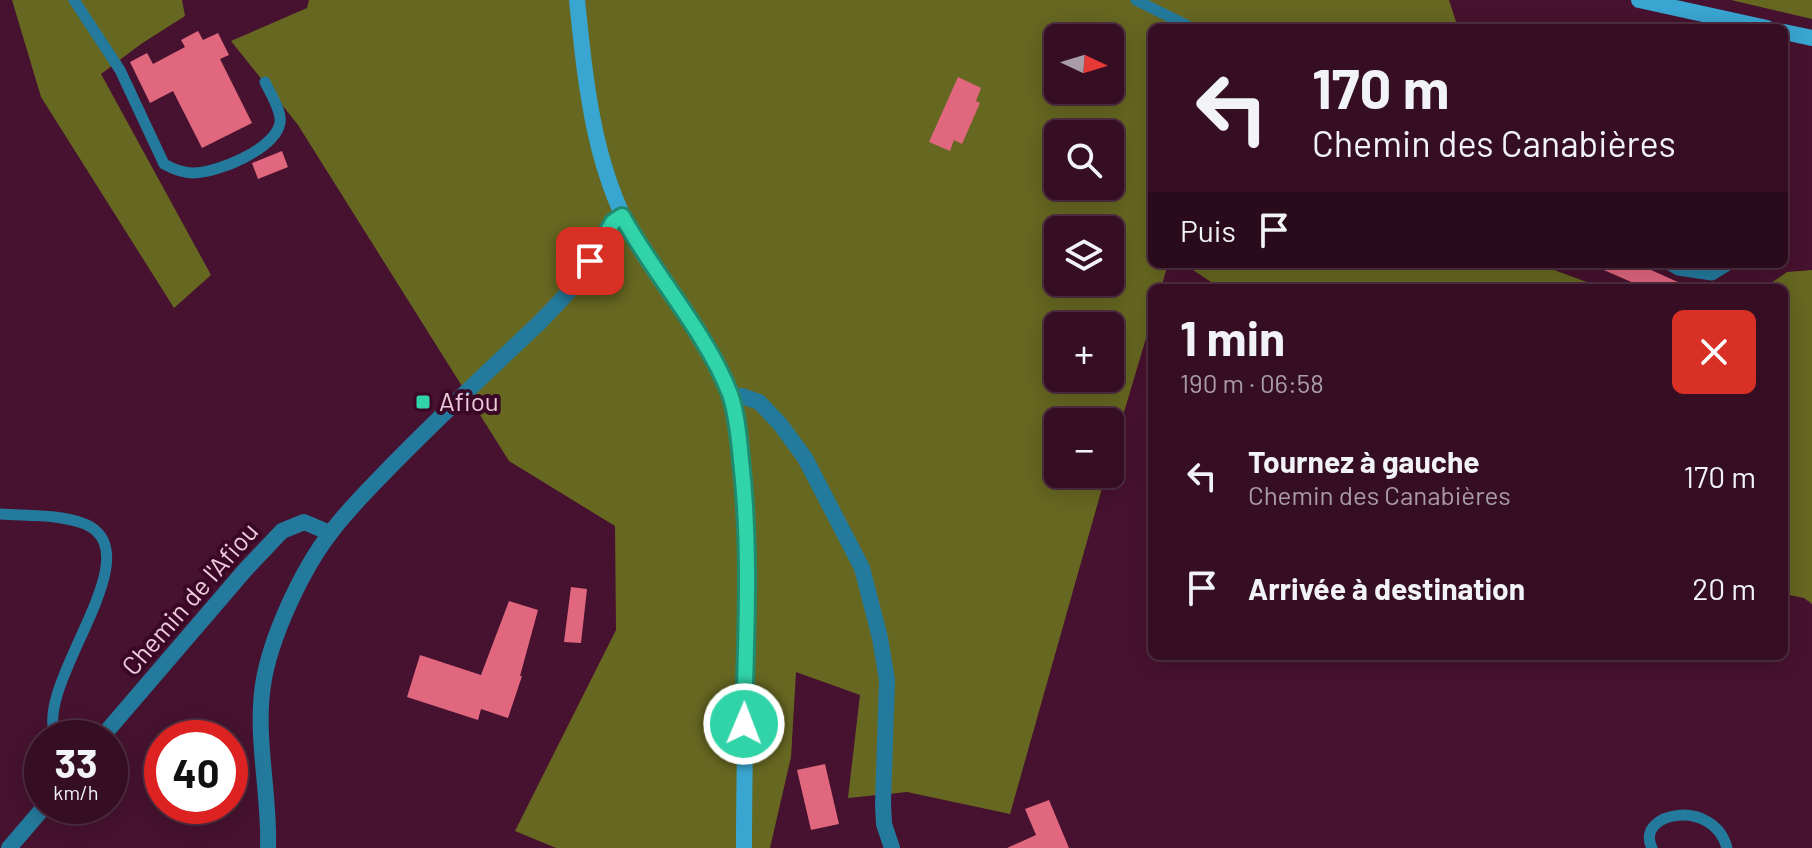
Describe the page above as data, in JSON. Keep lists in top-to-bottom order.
{
  "streets": {
    "street": ["Chemin de l'Afiou"]
  },
  "places": {
    "transit": ["Afiou"]
  },
  "north": "right",
  "page": {
    "map_buttons": ["+", "−"],
    "turn": ["170 m", "Chemin des Canabières"],
    "then": "Puis",
    "heading": ["1 min", "190 m · 06:58"],
    "list": [
      {
        "name": "Tournez à gauche",
        "note": "Chemin des Canabières",
        "value": "170 m"
      },
      {
        "name": "Arrivée à destination",
        "value": "20 m"
      }
    ],
    "speed": "33 km/h",
    "limit": "40"
  }
}
